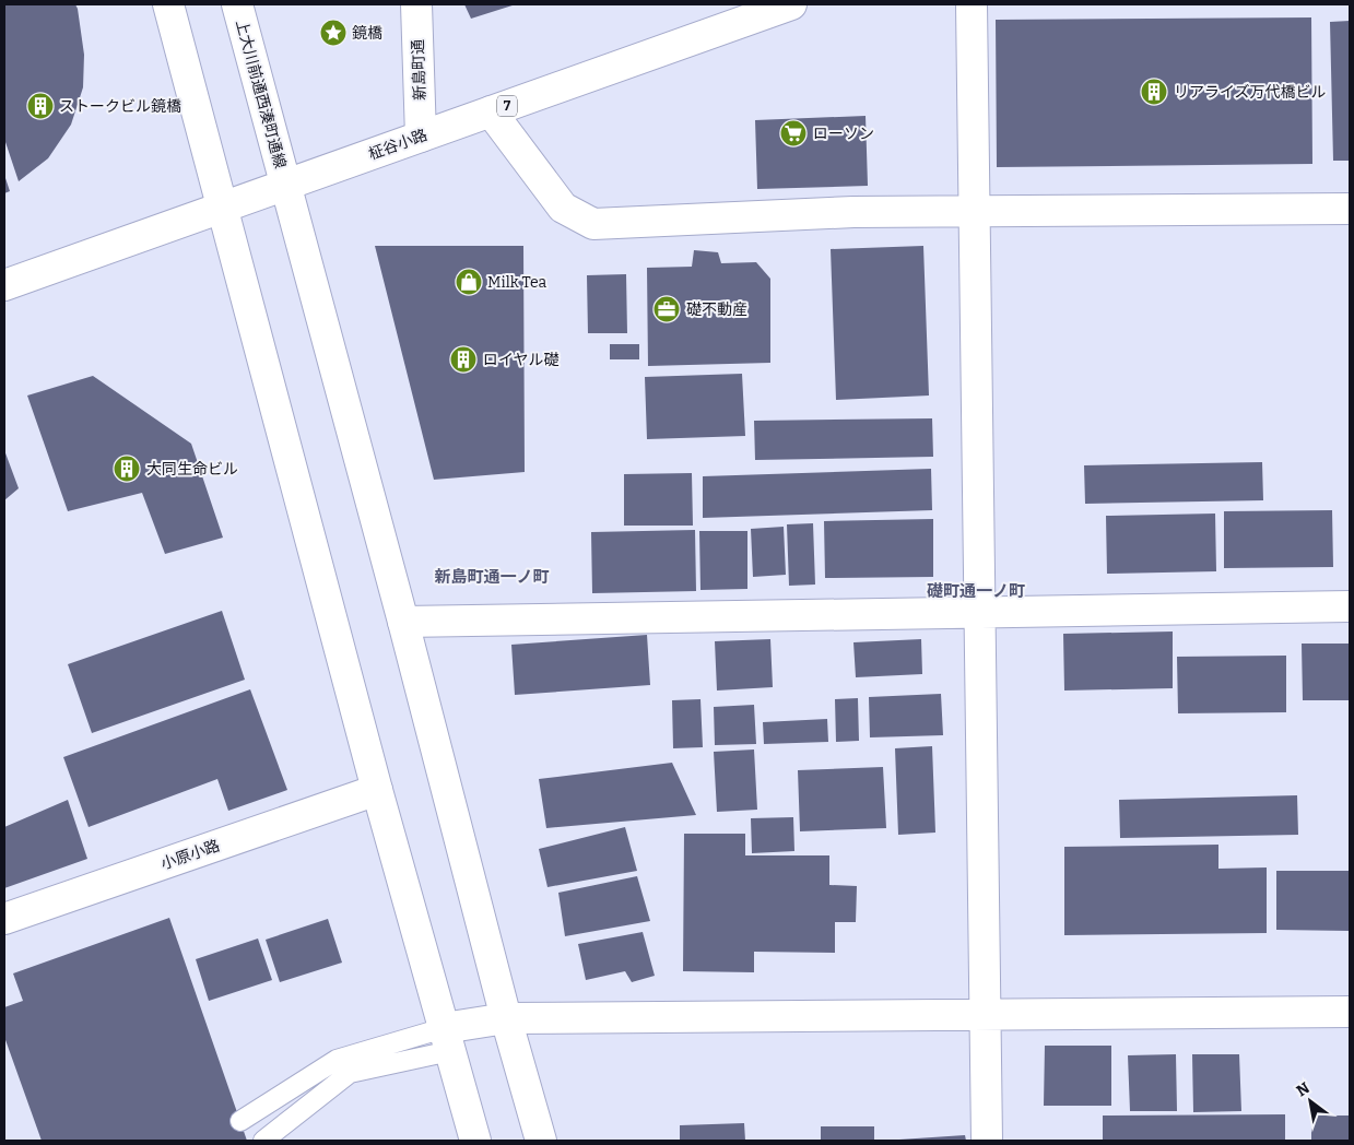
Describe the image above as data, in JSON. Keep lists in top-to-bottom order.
{
  "streets": {
    "main road": [
      "新島町通",
      "上大川前通西湊町通線",
      "7",
      "柾谷小路",
      "小原小路"
    ]
  },
  "crossings": [
    ["新島町通", "柾谷小路"],
    ["上大川前通西湊町通線", "柾谷小路"]
  ],
  "districts": ["新島町通一ノ町", "礎町通一ノ町"],
  "places": {
    "place": ["鏡橋"],
    "building": [
      "リアライズ万代橋ビル",
      "ストークビル鏡橋",
      "ロイヤル礎",
      "大同生命ビル"
    ],
    "supermarket": ["ローソン"],
    "shop": ["Milk Tea"],
    "office": ["礎不動産"]
  },
  "north": "top left"
}
